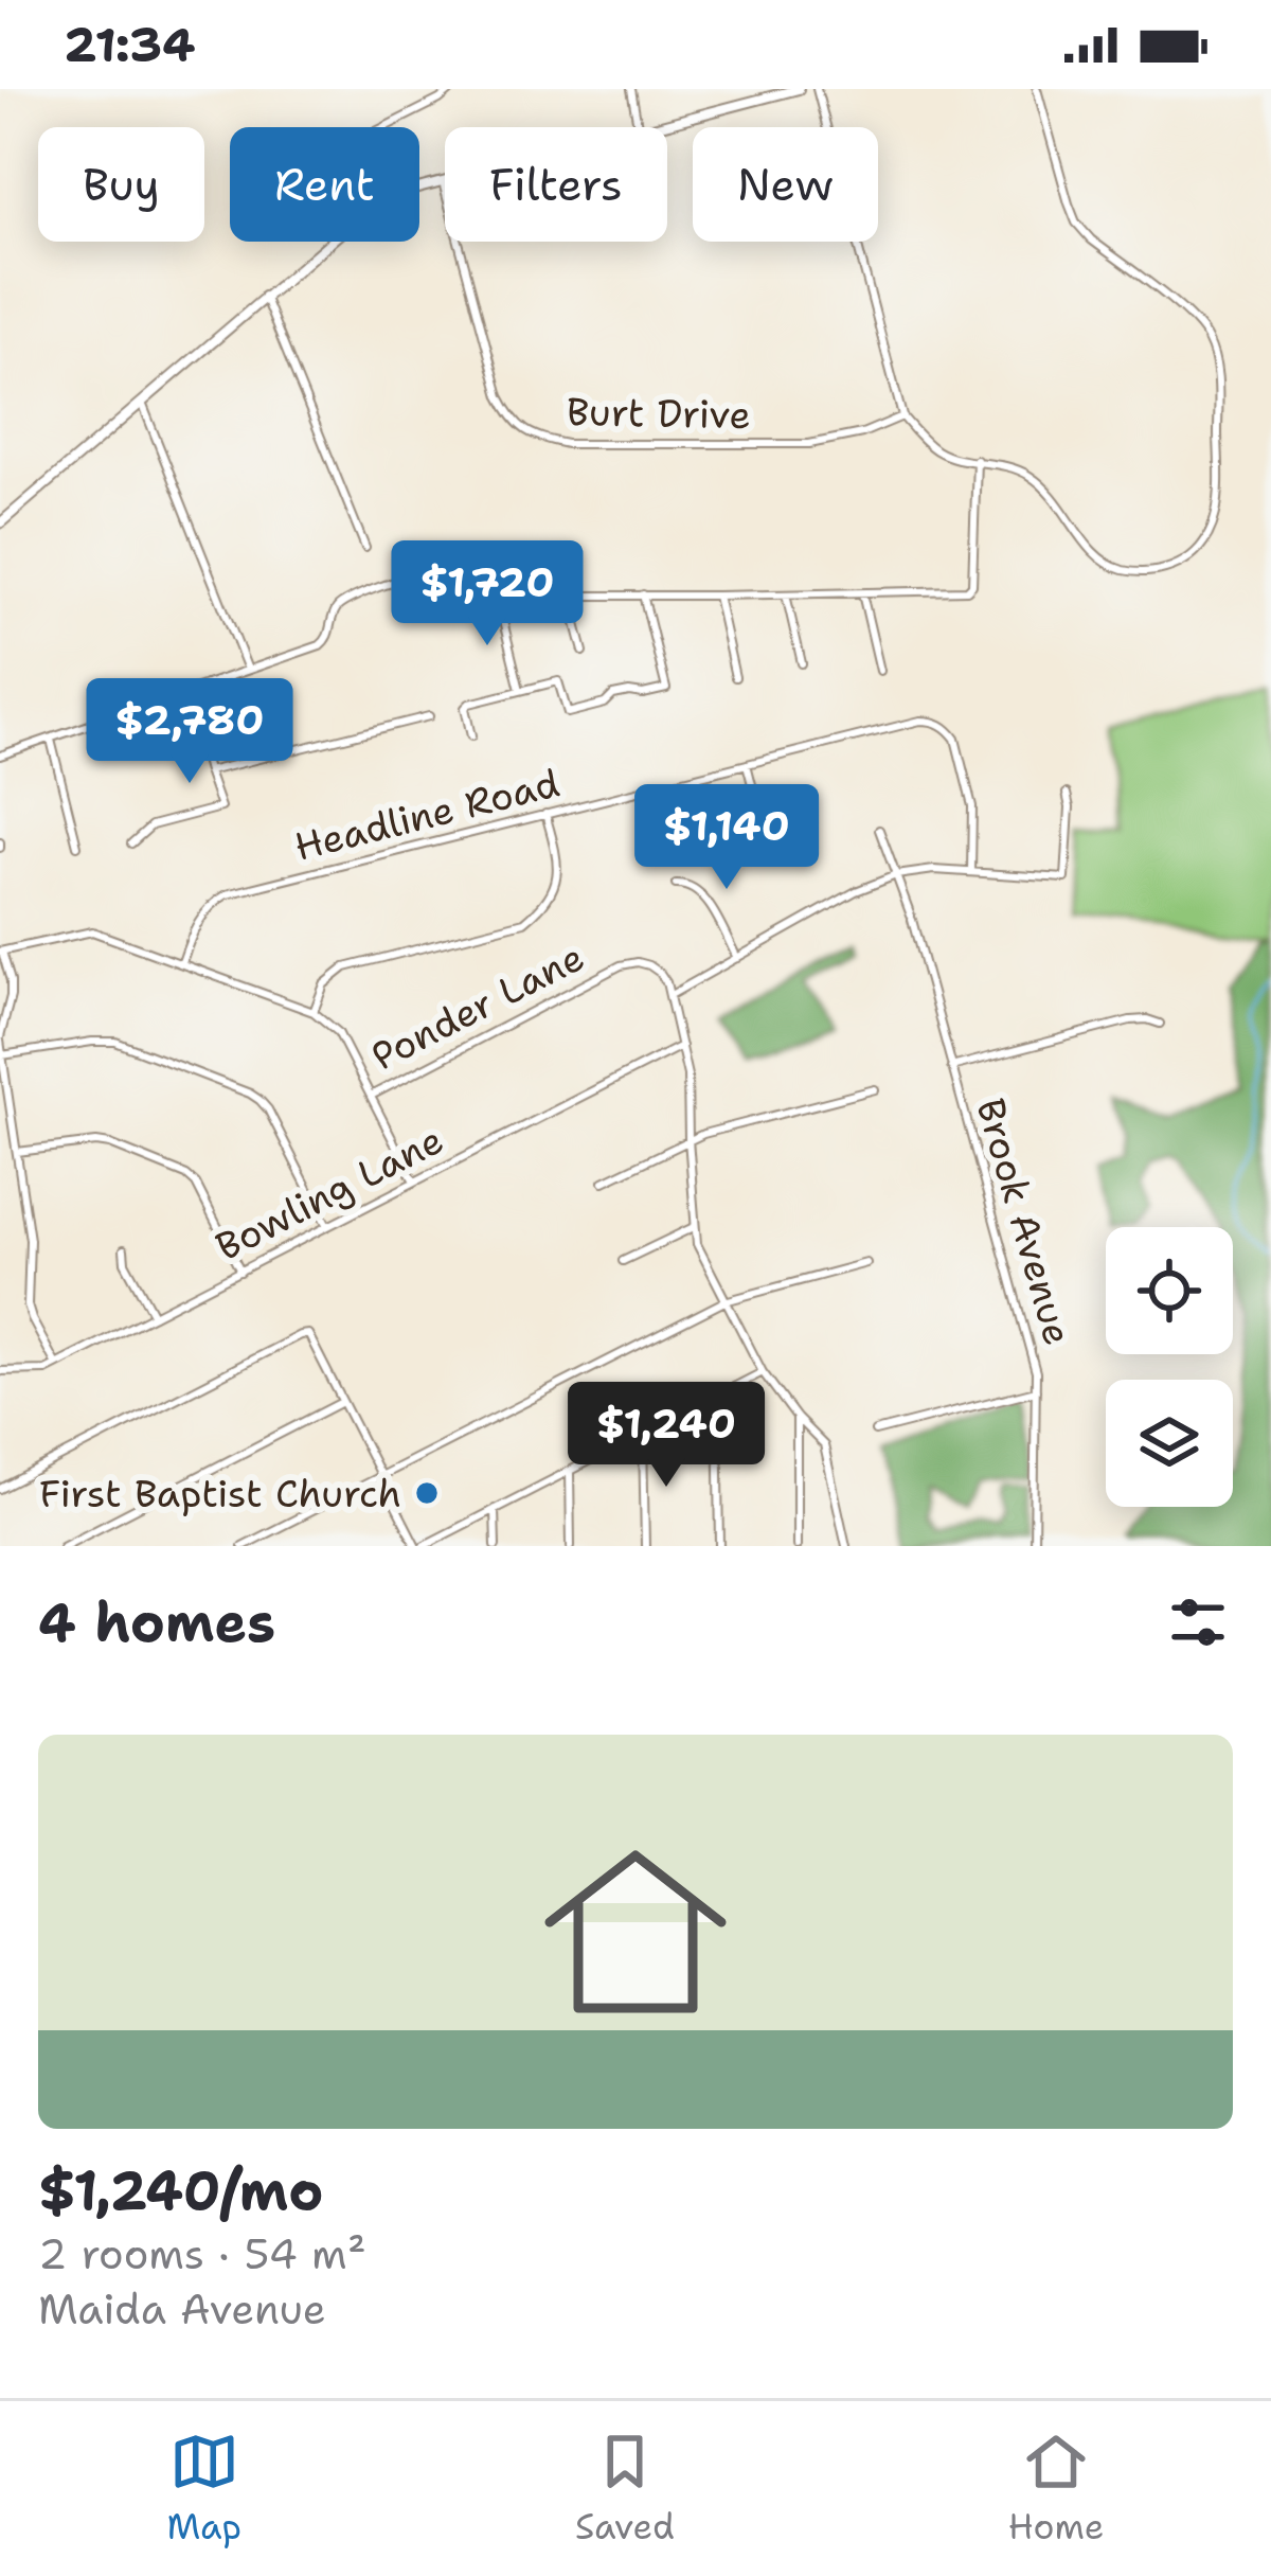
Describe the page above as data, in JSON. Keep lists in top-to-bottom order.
{
  "streets": {
    "street": [
      "Burt Drive",
      "Headline Road",
      "Ponder Lane",
      "Bowling Lane",
      "Brook Avenue"
    ]
  },
  "places": ["First Baptist Church"],
  "page": {
    "status": "21:34",
    "chip": [
      "Buy",
      "Rent",
      "Filters",
      "New"
    ],
    "price": [
      "$1,720",
      "$2,780",
      "$1,140",
      "$1,240"
    ],
    "heading": "4 homes",
    "list": [
      {
        "name": "$1,240/mo",
        "note": "2 rooms · 54 m² · Maida Avenue"
      }
    ],
    "tabs": ["Map", "Saved", "Home"]
  }
}
